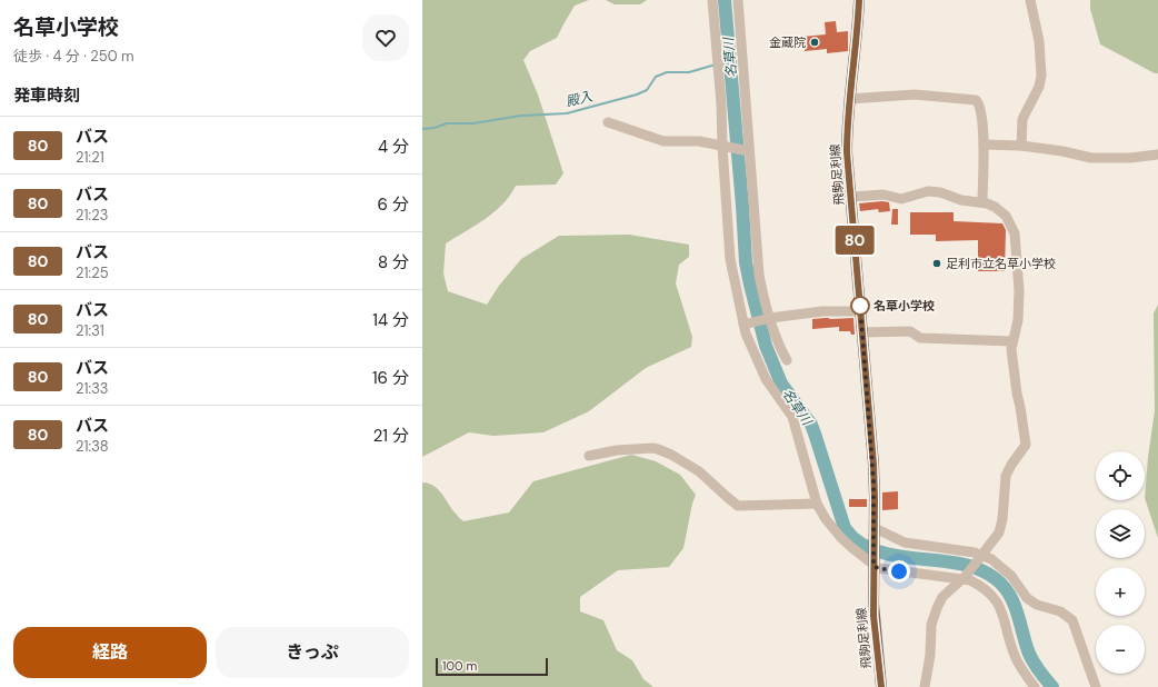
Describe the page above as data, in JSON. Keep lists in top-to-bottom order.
{
  "streets": {
    "main road": ["飛駒足利線"]
  },
  "water": ["名草川", "殿入"],
  "places": ["金蔵院", "足利市立名草小学校", "名草小学校"],
  "lines": ["bus line 80"],
  "scale_bar": "100 m",
  "page": {
    "heading": [
      ["名草小学校", "徒歩 · 4 分 · 250 m"],
      "発車時刻"
    ],
    "on_map": "80",
    "list": [
      {
        "mark": "80",
        "name": "バス",
        "note": "21:21",
        "value": "4 分"
      },
      {
        "mark": "80",
        "name": "バス",
        "note": "21:23",
        "value": "6 分"
      },
      {
        "mark": "80",
        "name": "バス",
        "note": "21:25",
        "value": "8 分"
      },
      {
        "mark": "80",
        "name": "バス",
        "note": "21:31",
        "value": "14 分"
      },
      {
        "mark": "80",
        "name": "バス",
        "note": "21:33",
        "value": "16 分"
      },
      {
        "mark": "80",
        "name": "バス",
        "note": "21:38",
        "value": "21 分"
      }
    ],
    "map_buttons": ["+", "−"],
    "buttons": ["経路", "きっぷ"],
    "scale": "100 m"
  }
}
